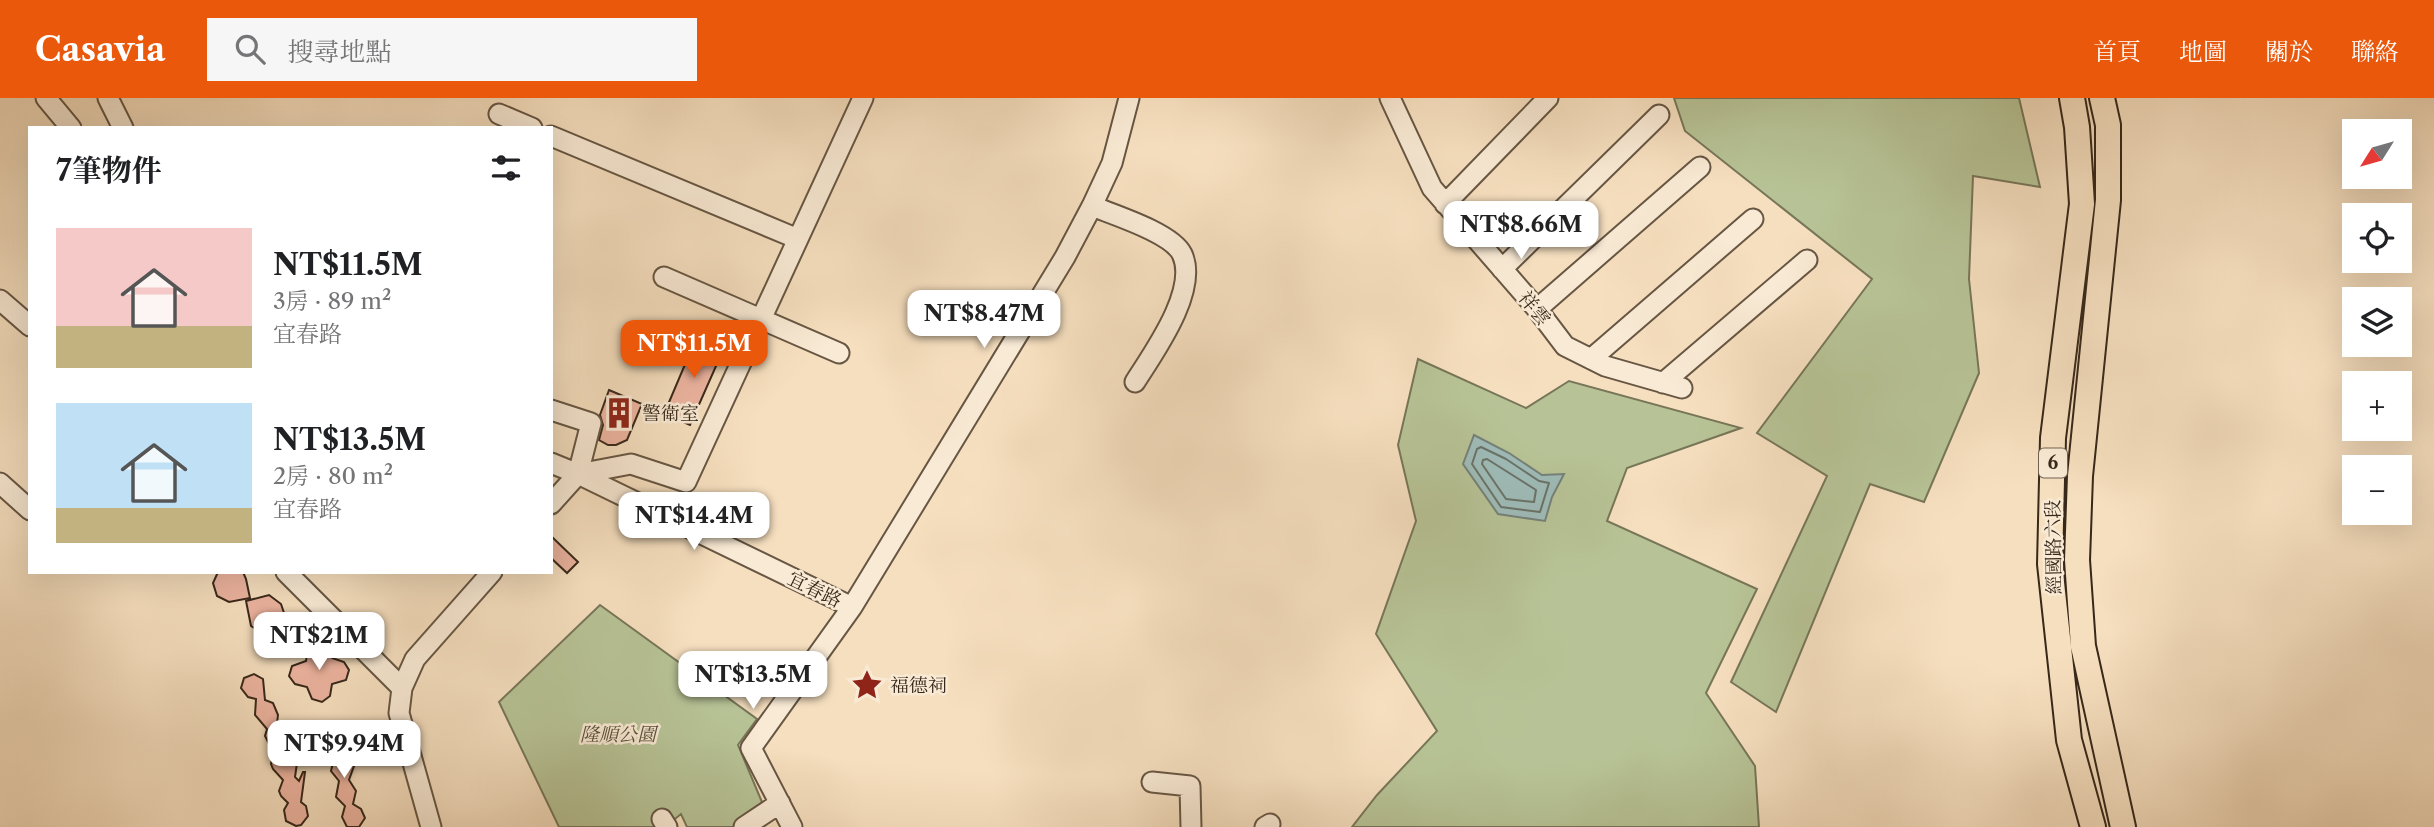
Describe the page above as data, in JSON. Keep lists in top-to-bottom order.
{
  "streets": {
    "main road": ["6", "經國路六段"],
    "street": ["祥雲", "宜春路"]
  },
  "parks": ["隆順公園"],
  "places": {
    "building": ["警衛室"],
    "place": ["福德祠"]
  },
  "north": "bottom left",
  "page": {
    "header": "Casavia",
    "search": "搜尋地點",
    "nav": [
      "首頁",
      "地圖",
      "關於",
      "聯絡"
    ],
    "map_buttons": ["+", "−"],
    "heading": "7筆物件",
    "price": [
      "NT$8.66M",
      "NT$8.47M",
      "NT$11.5M",
      "NT$14.4M",
      "NT$21M",
      "NT$13.5M",
      "NT$9.94M"
    ],
    "list": [
      {
        "name": "NT$11.5M",
        "note": "3房 · 89 m² · 宜春路"
      },
      {
        "name": "NT$13.5M",
        "note": "2房 · 80 m² · 宜春路"
      }
    ]
  }
}
